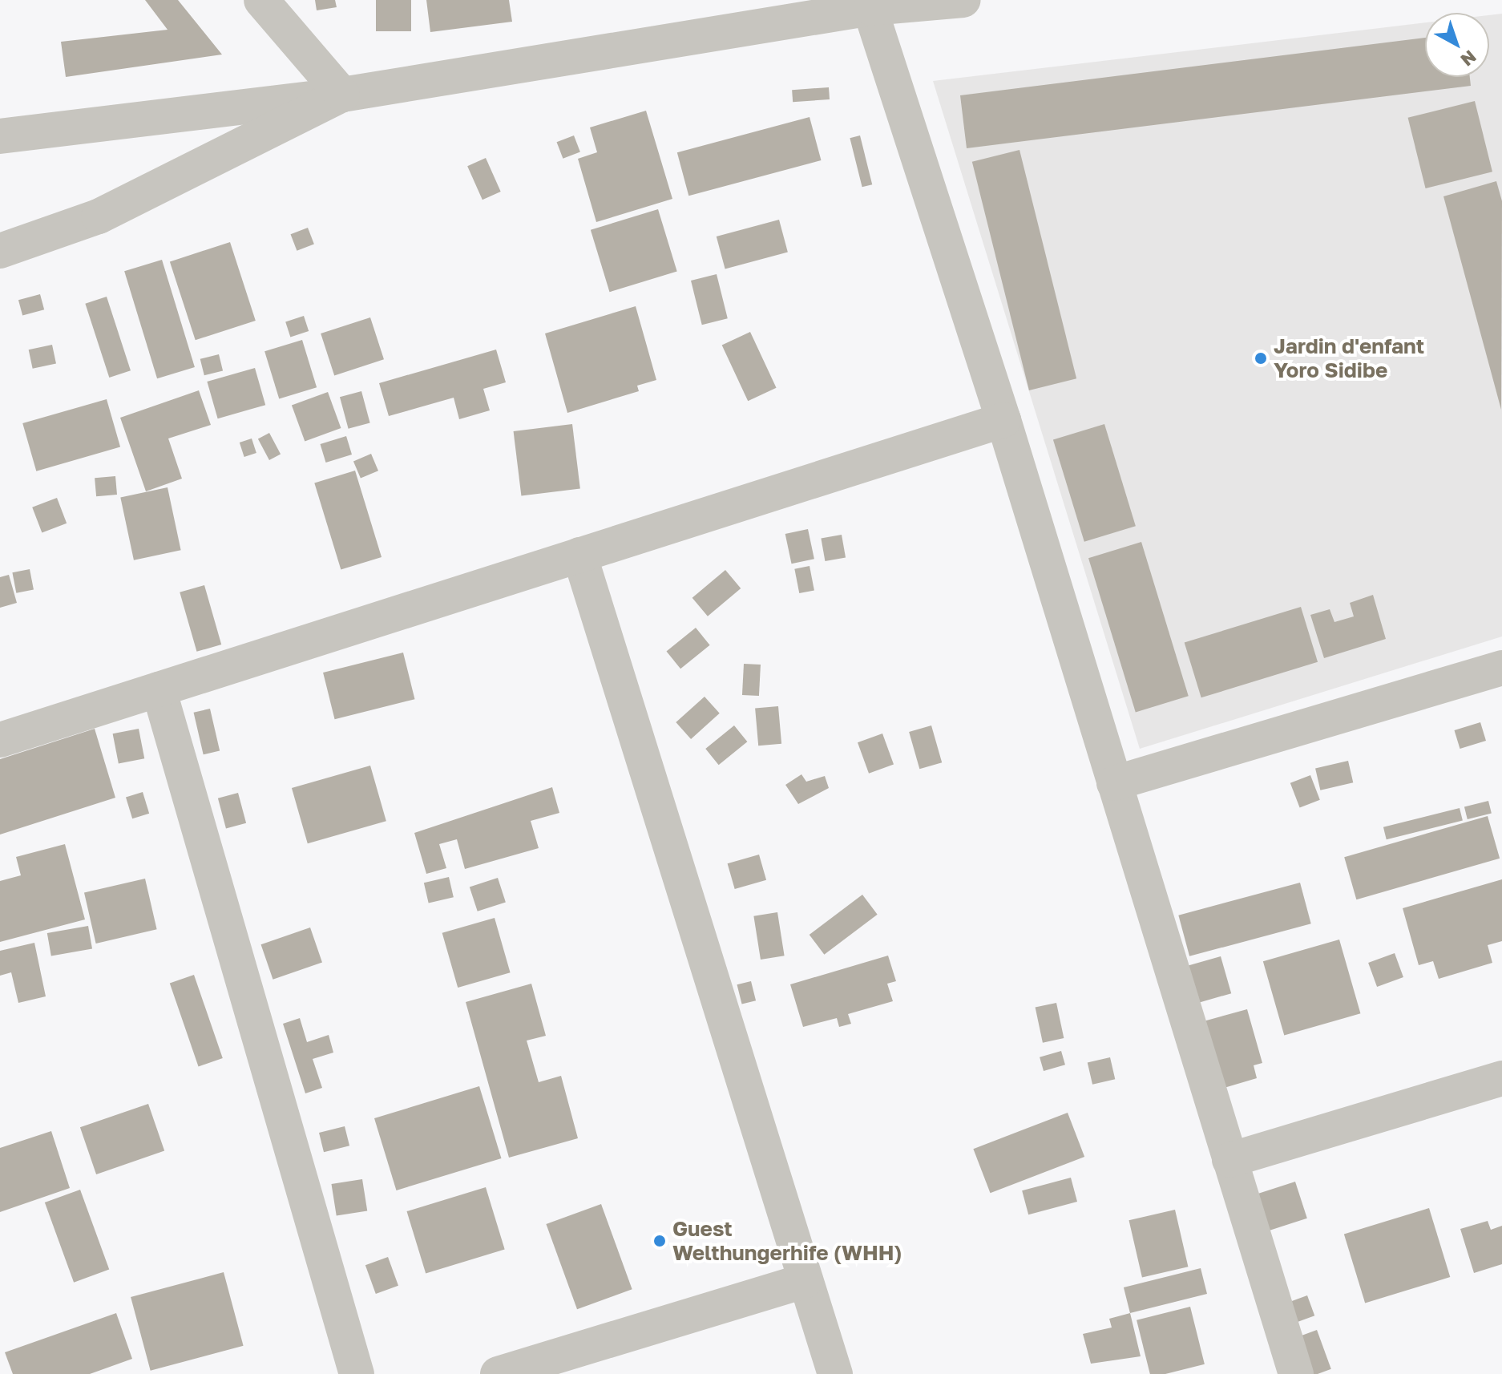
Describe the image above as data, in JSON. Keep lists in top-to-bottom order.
{
  "places": ["Jardin d'enfant Yoro Sidibe", "Guest Welthungerhife (WHH)"],
  "north": "bottom right"
}
